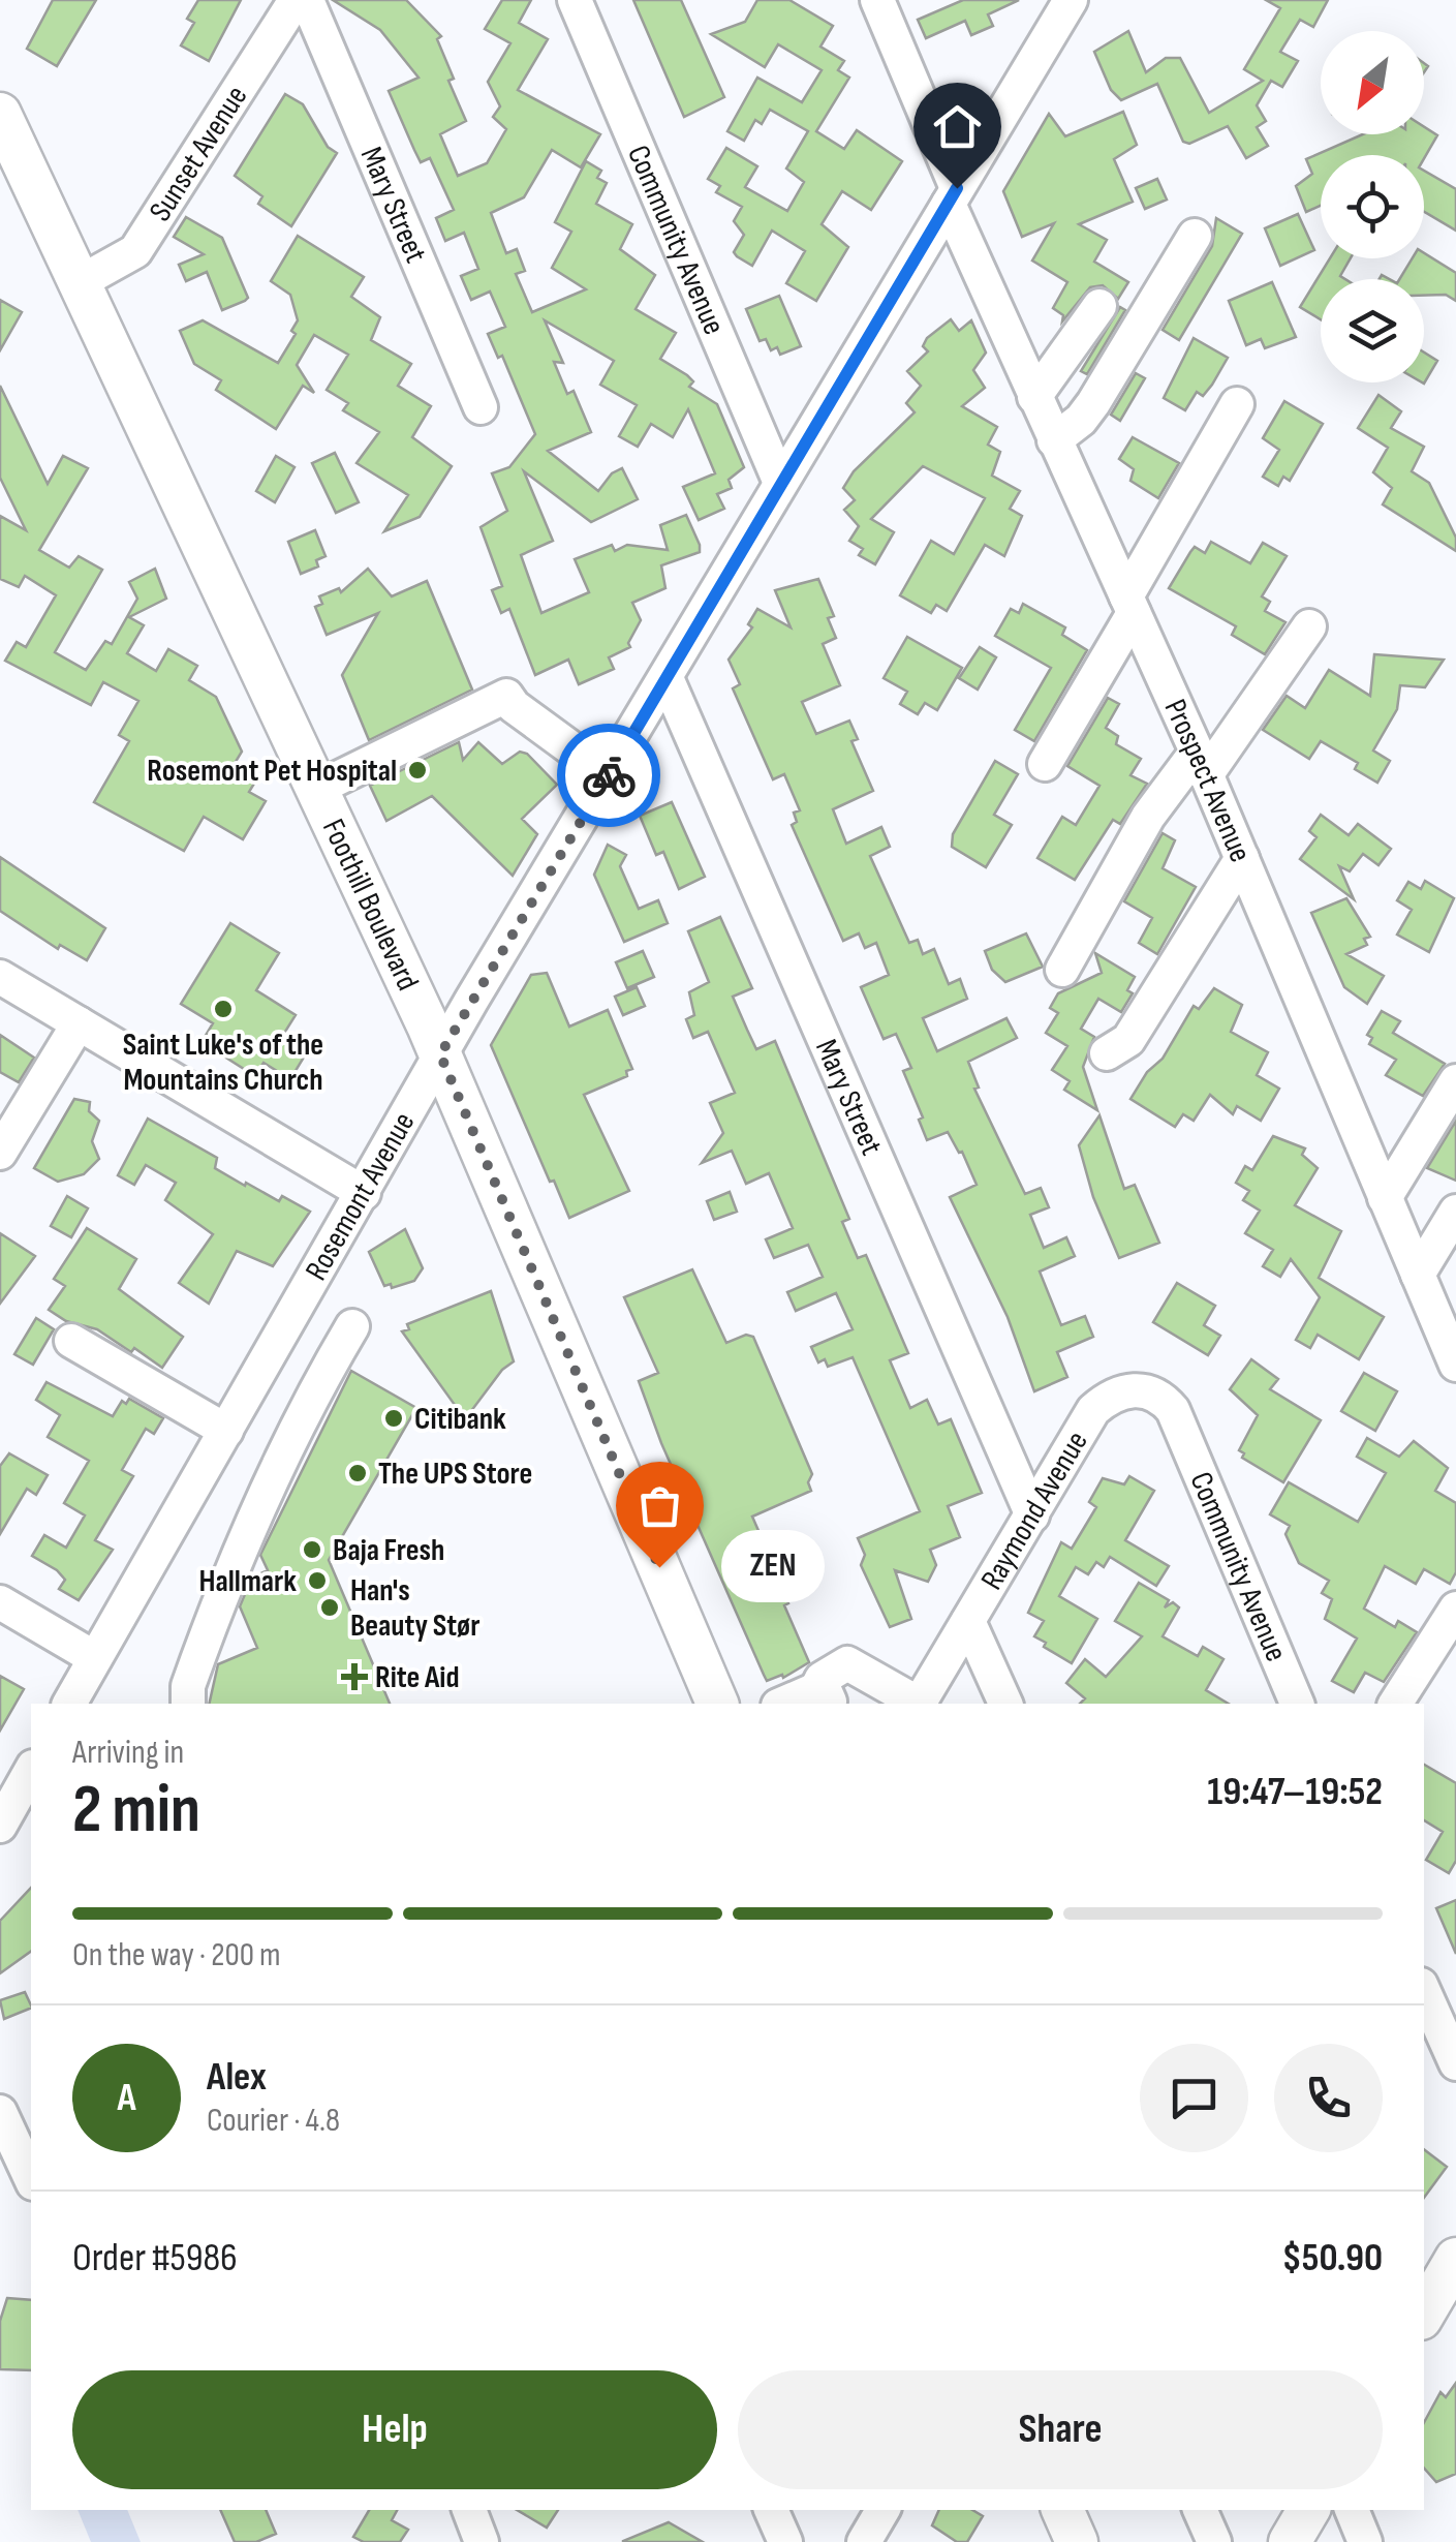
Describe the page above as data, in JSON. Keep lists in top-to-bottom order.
{
  "streets": {
    "main road": ["Foothill Boulevard"],
    "street": [
      "Sunset Avenue",
      "Mary Street",
      "Community Avenue",
      "Prospect Avenue",
      "Rosemont Avenue",
      "Raymond Avenue"
    ]
  },
  "crossings": [
    ["Sunset Avenue", "Foothill Boulevard"],
    ["Mary Street", "Rosemont Avenue"],
    ["Mary Street", "Raymond Avenue"],
    ["Community Avenue", "Rosemont Avenue"],
    ["Community Avenue", "Raymond Avenue"],
    ["Prospect Avenue", "Rosemont Avenue"],
    ["Foothill Boulevard", "Rosemont Avenue"]
  ],
  "places": {
    "other": [
      "Rosemont Pet Hospital",
      "Saint Luke's of the Mountains Church",
      "Citibank",
      "The UPS Store",
      "Baja Fresh",
      "ZEN",
      "Hallmark",
      "Han's Beauty Stør"
    ],
    "health": ["Rite Aid"]
  },
  "north": "bottom left",
  "page": {
    "bubble": "ZEN",
    "heading": ["2 min", "Arriving in", "19:47–19:52"],
    "panel": [
      "Alex",
      "Courier · 4.8",
      "Order #5986",
      "$50.90"
    ],
    "bar": "On the way · 200 m",
    "round": "A",
    "buttons": ["Help", "Share"]
  }
}
